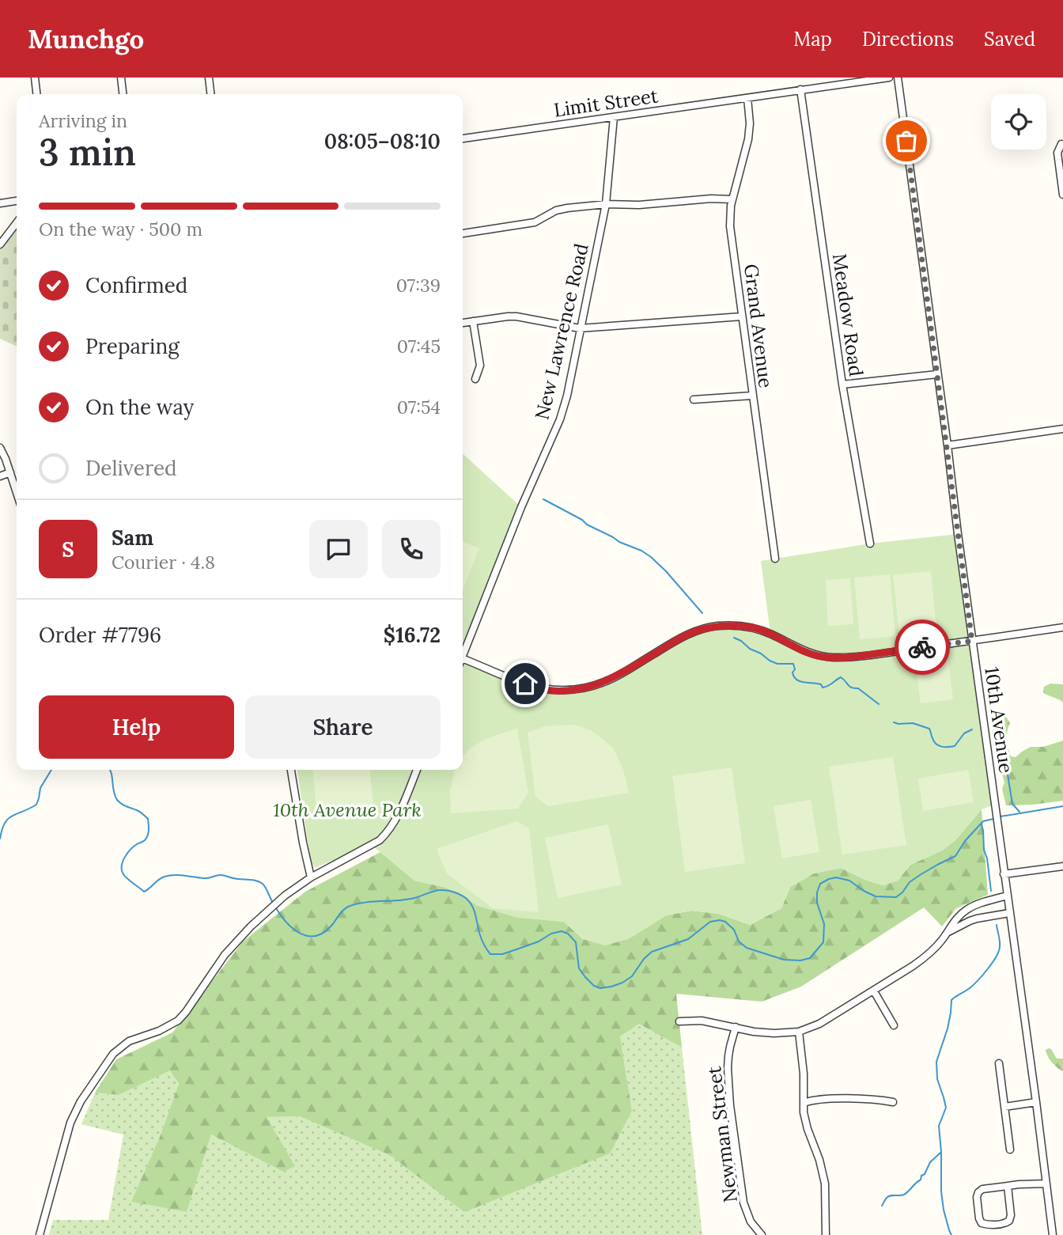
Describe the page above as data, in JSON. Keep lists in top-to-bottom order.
{
  "streets": {
    "street": [
      "Limit Street",
      "Meadow Road",
      "Grand Avenue",
      "New Lawrence Road",
      "10th Avenue",
      "Newman Street"
    ]
  },
  "crossings": [
    ["Limit Street", "Meadow Road"],
    ["Limit Street", "Grand Avenue"],
    ["Limit Street", "New Lawrence Road"]
  ],
  "parks": ["10th Avenue Park"],
  "page": {
    "header": "Munchgo",
    "nav": ["Map", "Directions", "Saved"],
    "heading": ["3 min", "Arriving in", "08:05–08:10"],
    "panel": [
      "Sam",
      "Courier · 4.8",
      "Order #7796",
      "$16.72"
    ],
    "bar": "On the way · 500 m",
    "list": [
      ["Confirmed", "07:39"],
      ["Preparing", "07:45"],
      ["On the way", "07:54"],
      "Delivered"
    ],
    "round": "S",
    "buttons": ["Help", "Share"]
  }
}
